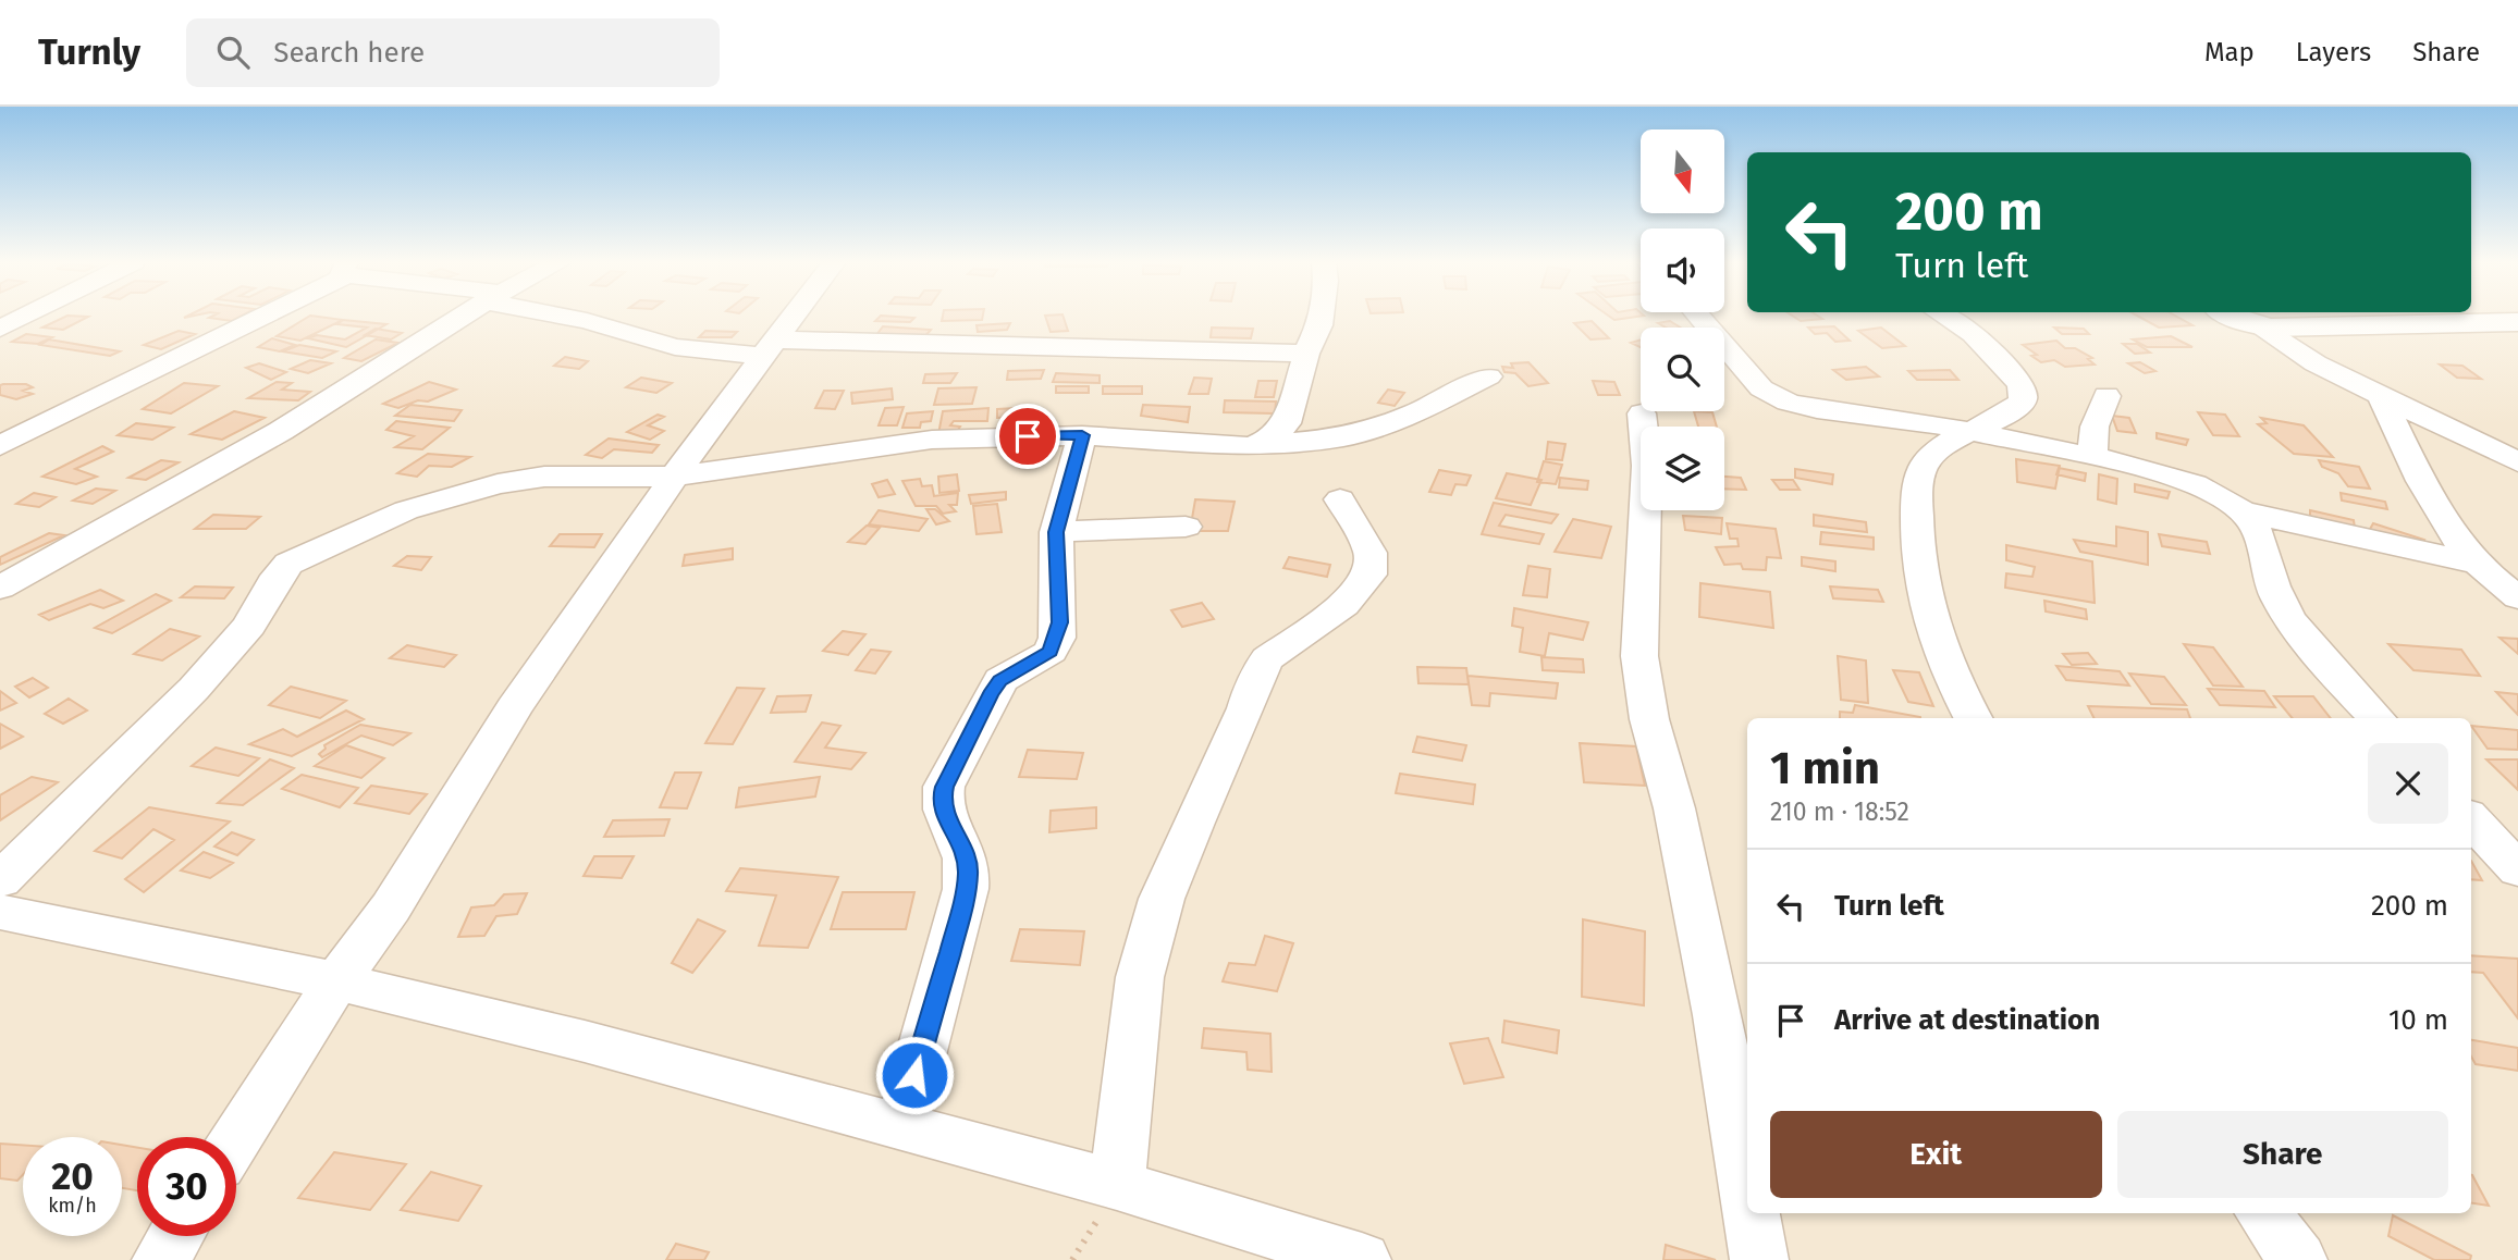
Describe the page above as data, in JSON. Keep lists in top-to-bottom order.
{
  "north": "bottom",
  "page": {
    "header": "Turnly",
    "search": "Search here",
    "nav": ["Map", "Layers", "Share"],
    "turn": ["200 m", "Turn left"],
    "heading": ["1 min", "210 m · 18:52"],
    "list": [
      {
        "name": "Turn left",
        "value": "200 m"
      },
      {
        "name": "Arrive at destination",
        "value": "10 m"
      }
    ],
    "buttons": ["Exit", "Share"],
    "speed": "20 km/h",
    "limit": "30"
  }
}
